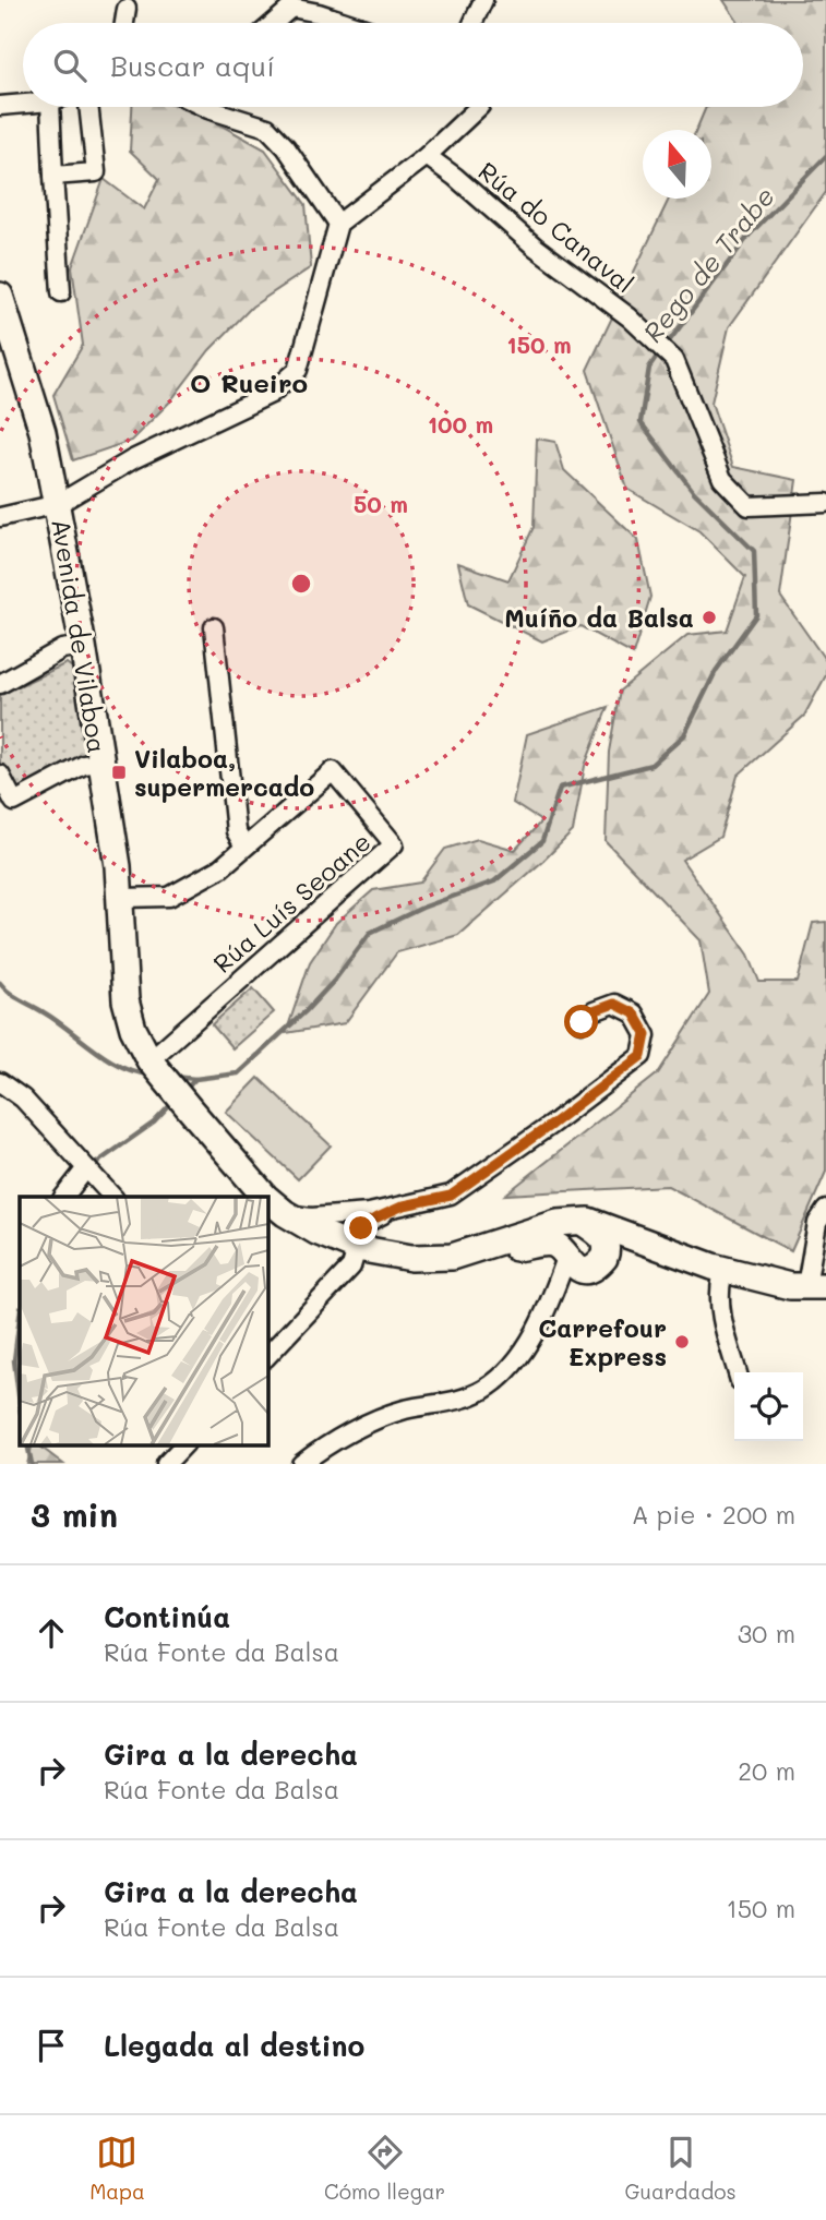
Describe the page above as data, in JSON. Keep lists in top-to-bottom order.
{
  "streets": {
    "highway": ["Avenida de Vilaboa"],
    "street": ["Rúa do Canaval", "Rúa Luís Seoane"]
  },
  "crossings": [
    ["Avenida de Vilaboa", "Rúa Luís Seoane"]
  ],
  "districts": ["O Rueiro"],
  "water": ["Rego de Trabe"],
  "places": {
    "other": ["Muíño da Balsa", "Carrefour Express"],
    "transit": ["Vilaboa, supermercado"]
  },
  "north": "top",
  "page": {
    "search": "Buscar aquí",
    "heading": ["3 min", "A pie · 200 m"],
    "list": [
      ["Continúa", "Rúa Fonte da Balsa", "30 m"],
      ["Gira a la derecha", "Rúa Fonte da Balsa", "20 m"],
      ["Gira a la derecha", "Rúa Fonte da Balsa", "150 m"],
      "Llegada al destino"
    ],
    "nav": ["Mapa", "Cómo llegar", "Guardados"]
  },
  "rings": ["150 m", "100 m", "50 m"]
}
